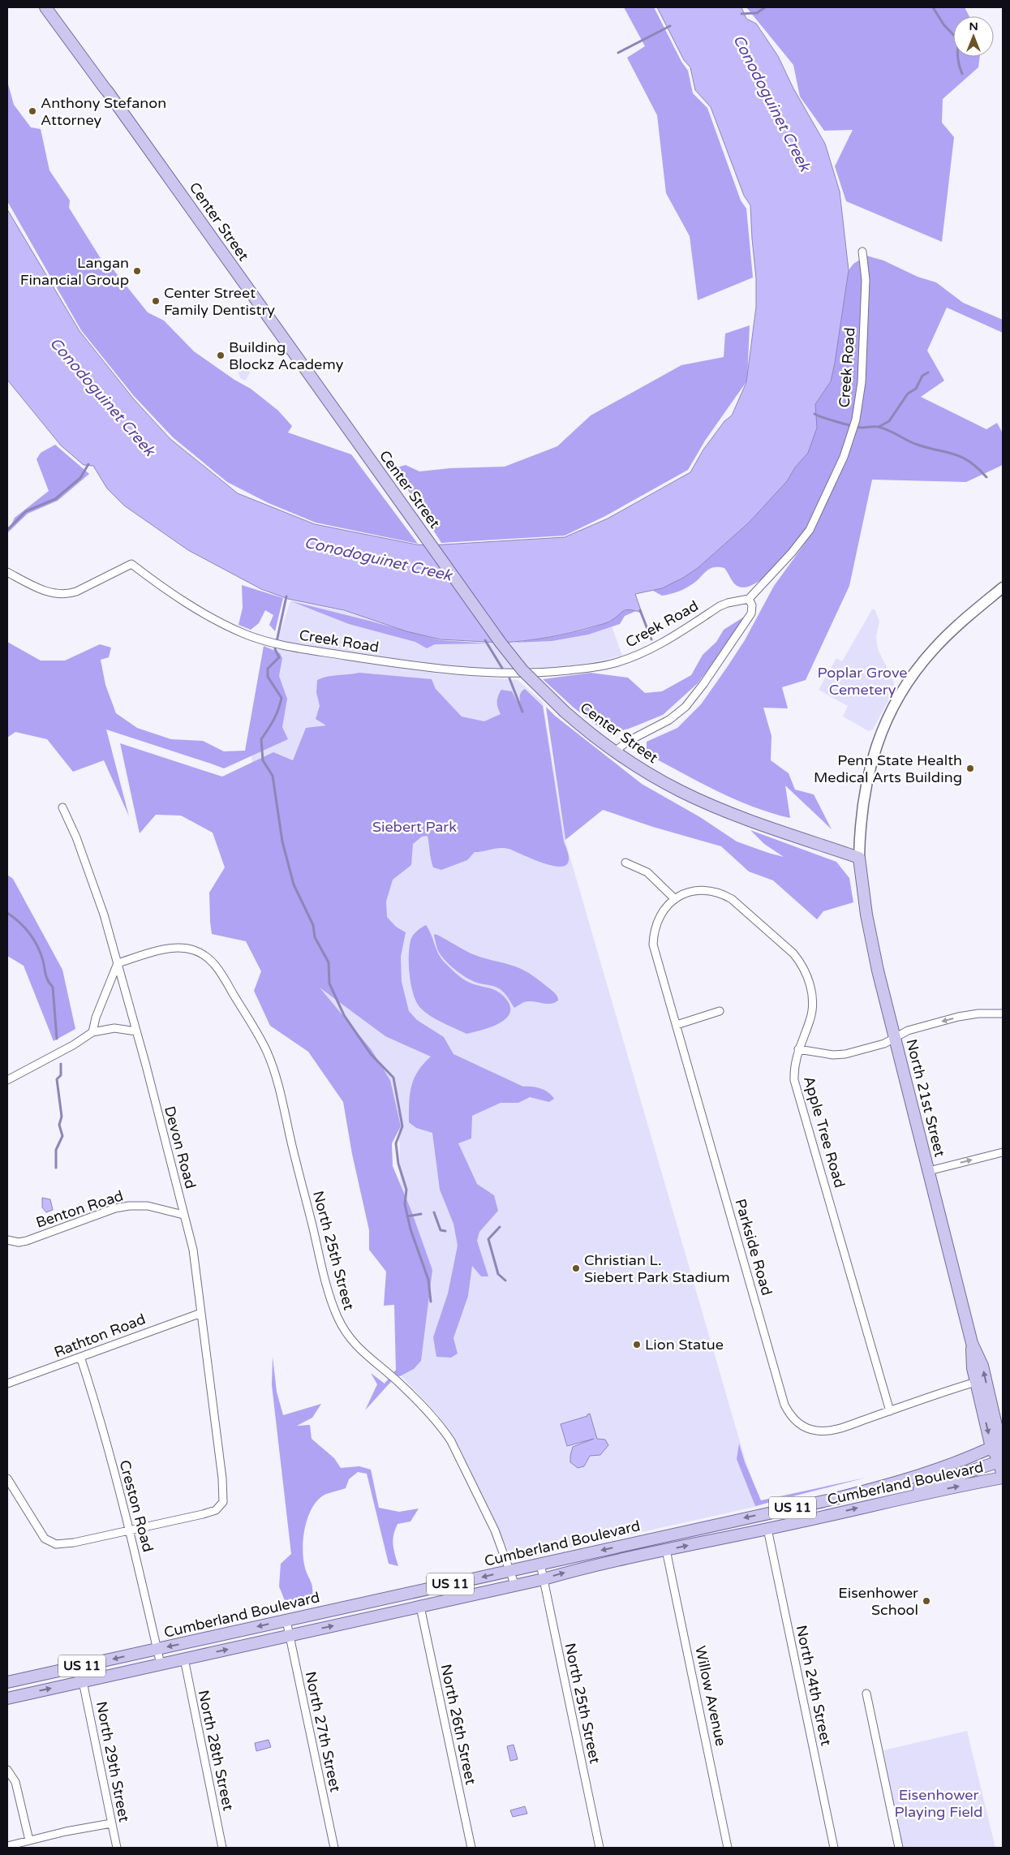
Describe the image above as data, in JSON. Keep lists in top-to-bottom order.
{
  "streets": {
    "main road": [
      "Center Street",
      "North 21st Street",
      "Cumberland Boulevard",
      "US 11"
    ],
    "street": [
      "Creek Road",
      "Apple Tree Road",
      "Devon Road",
      "Benton Road",
      "Parkside Road",
      "North 25th Street",
      "Rathton Road",
      "Creston Road",
      "North 24th Street",
      "Willow Avenue",
      "North 26th Street",
      "North 27th Street",
      "North 28th Street",
      "North 29th Street"
    ]
  },
  "crossings": [
    ["Center Street", "North 21st Street"],
    ["North 21st Street", "Parkside Road"],
    ["North 21st Street", "Cumberland Boulevard"],
    ["Apple Tree Road", "Parkside Road"],
    ["Devon Road", "Benton Road"],
    ["Devon Road", "North 25th Street"],
    ["Devon Road", "Rathton Road"],
    ["Devon Road", "Creston Road"],
    ["North 25th Street", "Cumberland Boulevard"],
    ["Rathton Road", "Creston Road"],
    ["Cumberland Boulevard", "Creston Road"],
    ["Cumberland Boulevard", "North 24th Street"],
    ["Cumberland Boulevard", "Willow Avenue"],
    ["Cumberland Boulevard", "North 26th Street"],
    ["Cumberland Boulevard", "North 27th Street"],
    ["Cumberland Boulevard", "North 28th Street"],
    ["Cumberland Boulevard", "North 29th Street"]
  ],
  "water": ["Conodoguinet Creek"],
  "parks": ["Poplar Grove Cemetery", "Siebert Park", "Eisenhower Playing Field"],
  "places": [
    "Anthony Stefanon Attorney",
    "Langan Financial Group",
    "Center Street Family Dentistry",
    "Building Blockz Academy",
    "Penn State Health Medical Arts Building",
    "Christian L. Siebert Park Stadium",
    "Lion Statue",
    "Eisenhower School"
  ],
  "north": "top"
}
